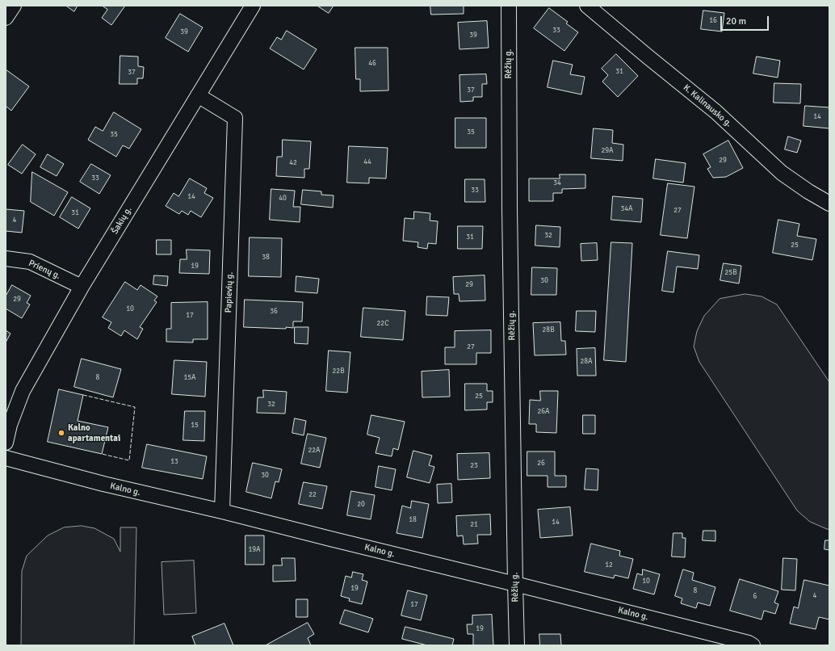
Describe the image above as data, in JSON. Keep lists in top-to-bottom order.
{
  "streets": {
    "street": [
      "Rėžių g.",
      "K. Kalinausko g.",
      "Šakių g.",
      "Prienų g.",
      "Papievių g.",
      "Kalno g."
    ]
  },
  "crossings": [
    ["Rėžių g.", "Kalno g."],
    ["Šakių g.", "Prienų g."],
    ["Šakių g.", "Papievių g."],
    ["Papievių g.", "Kalno g."]
  ],
  "places": ["Kalno apartamentai"],
  "house_numbers": [
    "16",
    "33",
    "39",
    "39",
    "46",
    "31",
    "37",
    "37",
    "14",
    "35",
    "35",
    "29A",
    "29",
    "44",
    "42",
    "33",
    "34",
    "33",
    "14",
    "40",
    "34A",
    "27",
    "31",
    "4",
    "32",
    "31",
    "25",
    "38",
    "19",
    "25B",
    "30",
    "29",
    "29",
    "10",
    "36",
    "17",
    "22C",
    "28B",
    "27",
    "28A",
    "22B",
    "8",
    "15A",
    "25",
    "32",
    "26A",
    "15",
    "22A",
    "13",
    "26",
    "23",
    "30",
    "22",
    "20",
    "18",
    "14",
    "21",
    "19A",
    "12",
    "10",
    "19",
    "8",
    "4",
    "6",
    "17",
    "19"
  ],
  "scale_bar": "20 m"
}
